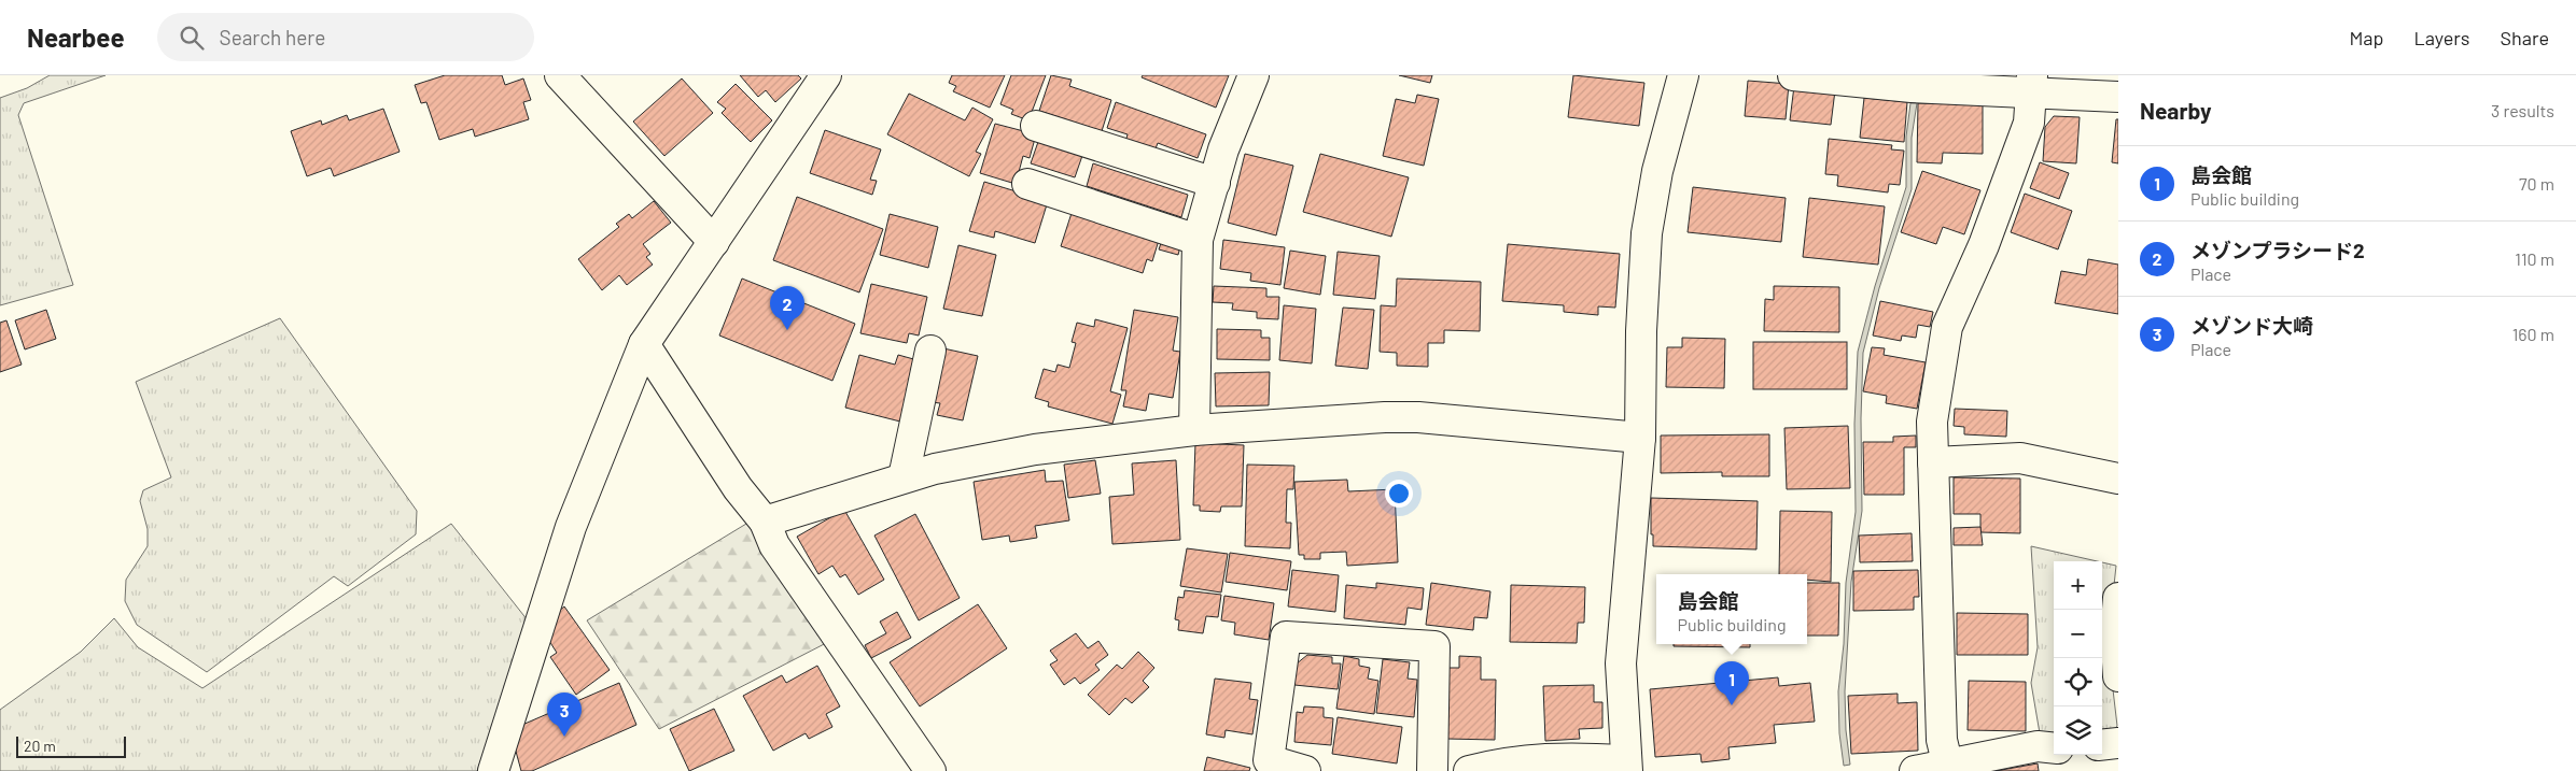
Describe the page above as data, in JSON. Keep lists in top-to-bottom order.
{
  "scale_bar": "20 m",
  "page": {
    "header": "Nearbee",
    "search": "Search here",
    "nav": ["Map", "Layers", "Share"],
    "heading": ["Nearby", "3 results"],
    "list": [
      {
        "mark": "1",
        "name": "島会館",
        "note": "Public building",
        "value": "70 m"
      },
      {
        "mark": "2",
        "name": "メゾンプラシード2",
        "note": "Place",
        "value": "110 m"
      },
      {
        "mark": "3",
        "name": "メゾンド大崎",
        "note": "Place",
        "value": "160 m"
      }
    ],
    "pins": ["2", "1", "3"],
    "map_buttons": ["+", "−"],
    "popup": ["島会館", "Public building"],
    "scale": "20 m"
  }
}
